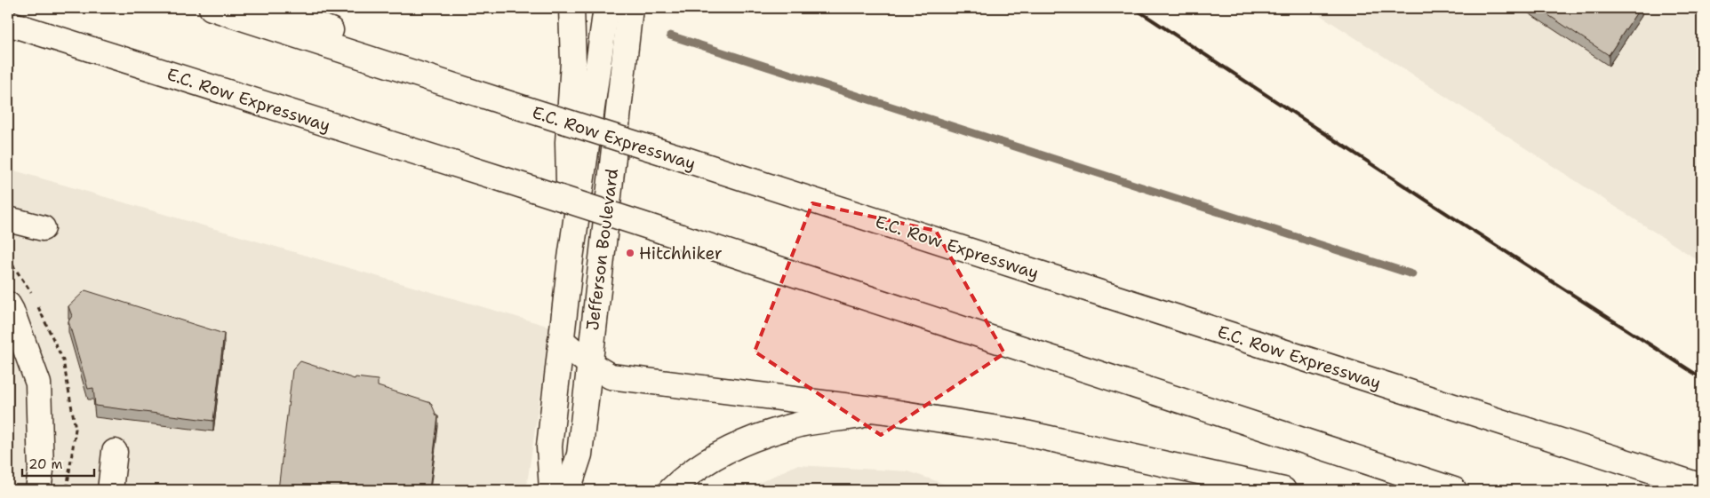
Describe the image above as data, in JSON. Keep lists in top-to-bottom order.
{
  "streets": {
    "main road": ["E.C. Row Expressway", "Jefferson Boulevard"]
  },
  "places": ["Hitchhiker"],
  "scale_bar": "20 m"
}
